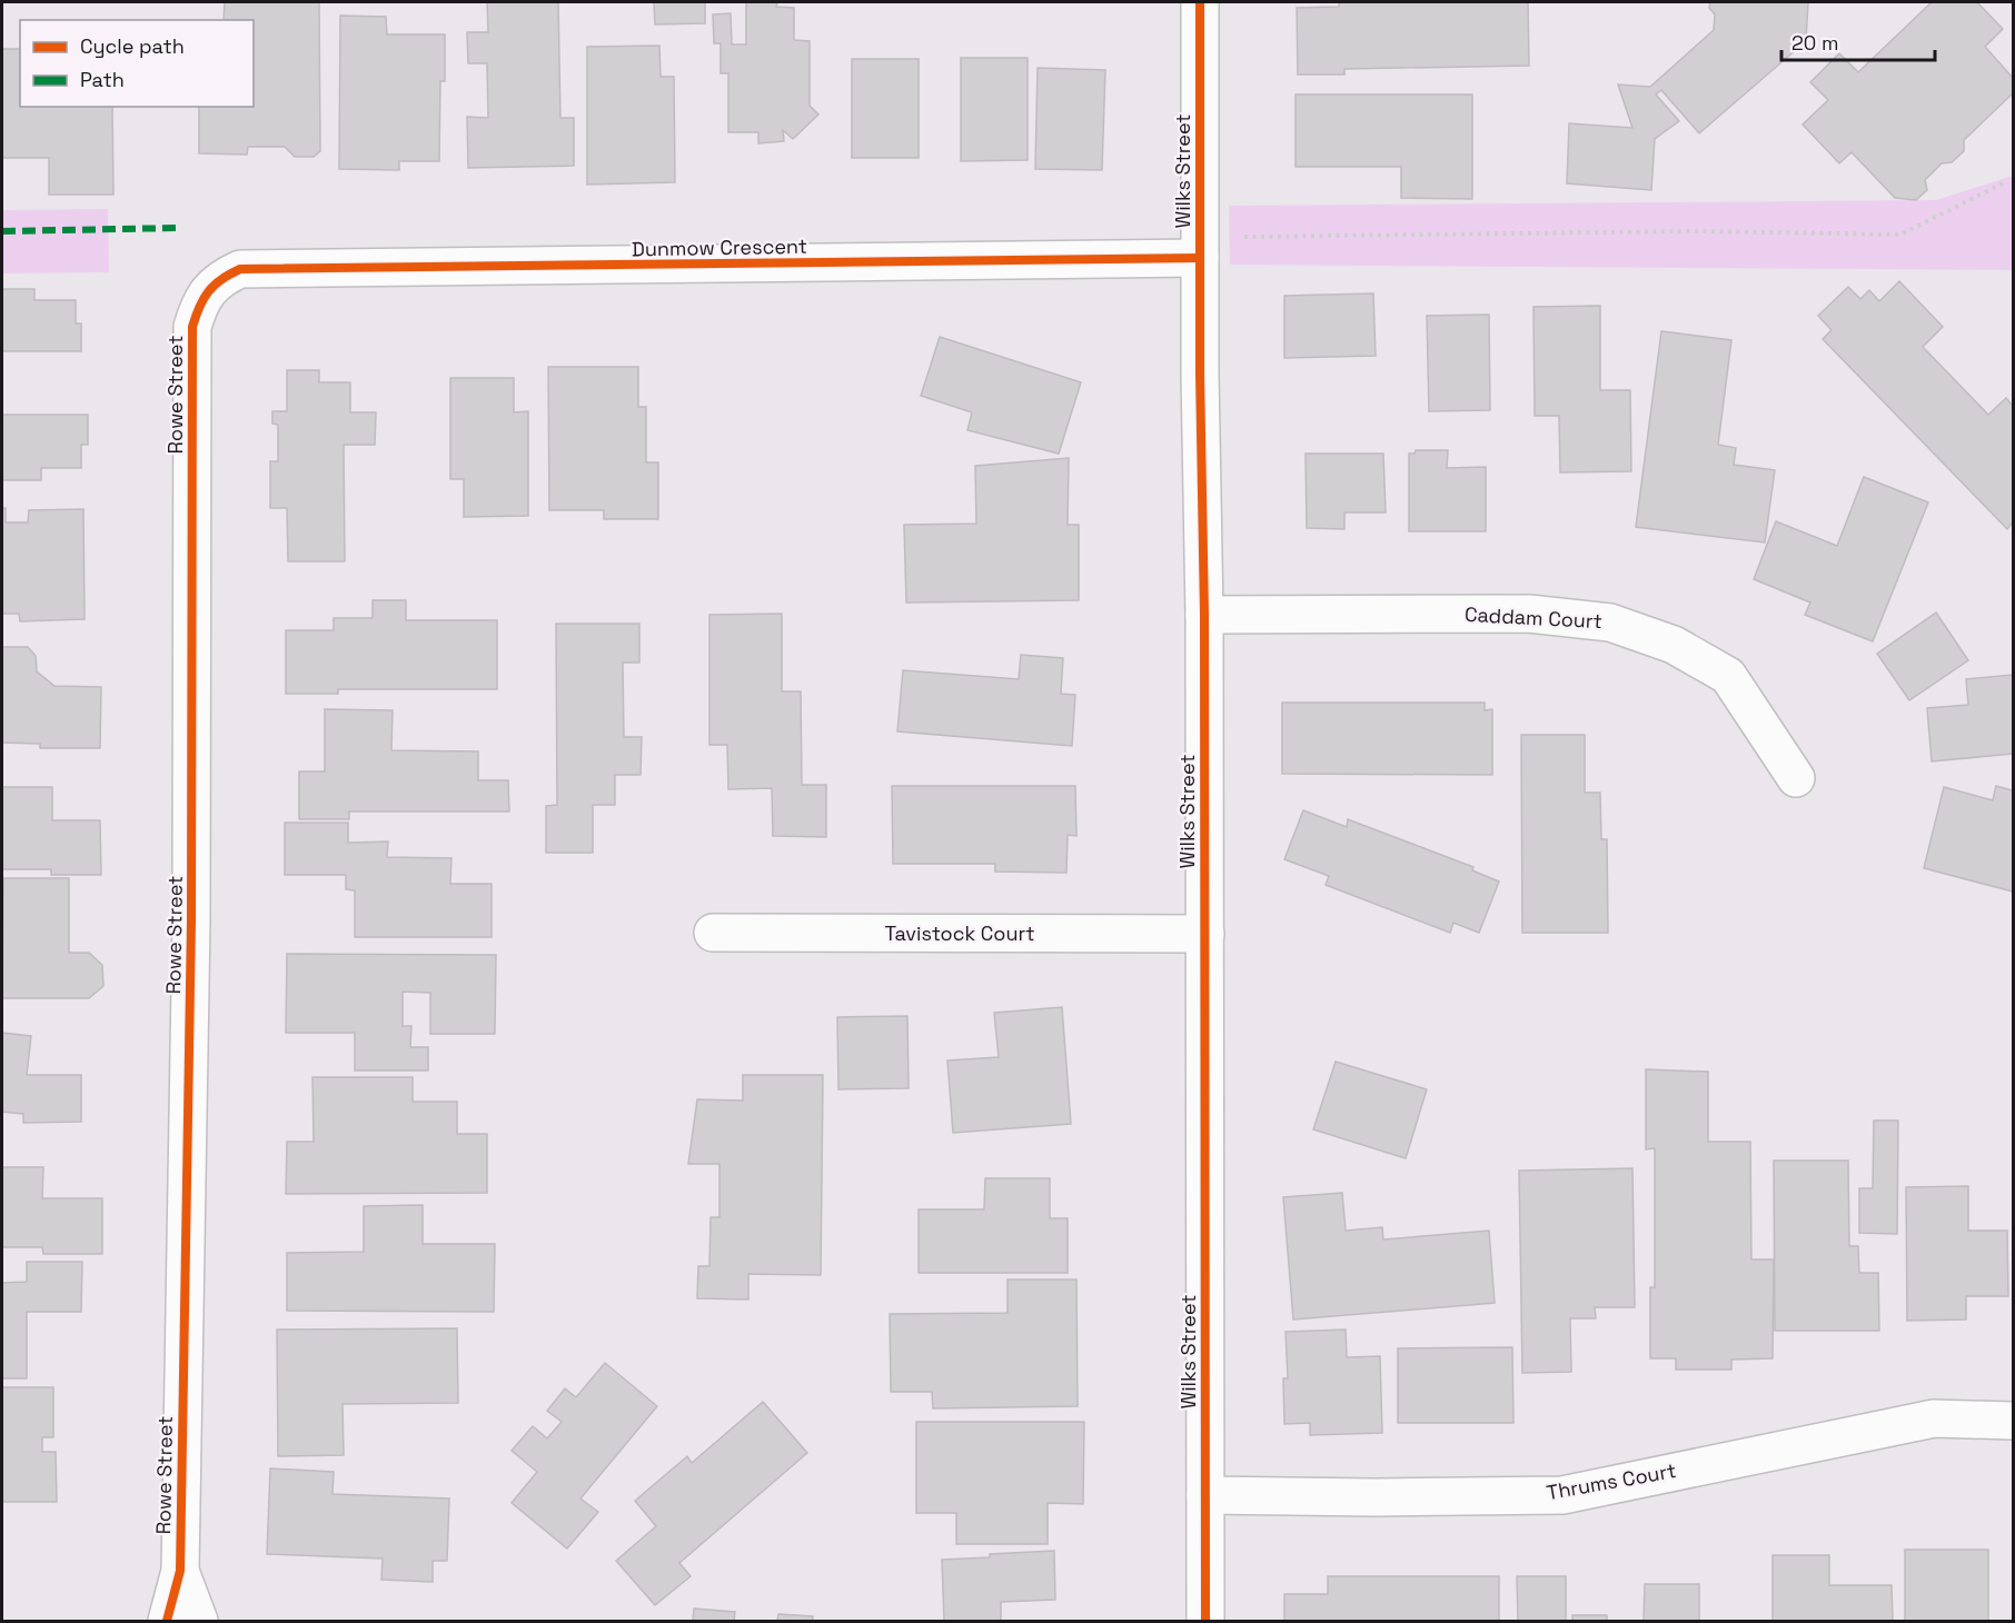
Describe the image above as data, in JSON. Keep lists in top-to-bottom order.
{
  "streets": {
    "street": [
      "Wilks Street",
      "Dunmow Crescent",
      "Rowe Street",
      "Caddam Court",
      "Tavistock Court",
      "Thrums Court"
    ]
  },
  "crossings": [
    ["Wilks Street", "Dunmow Crescent"],
    ["Wilks Street", "Caddam Court"],
    ["Wilks Street", "Tavistock Court"],
    ["Wilks Street", "Thrums Court"],
    ["Dunmow Crescent", "Rowe Street"]
  ],
  "legend": ["Cycle path", "Path"],
  "scale_bar": "20 m"
}
